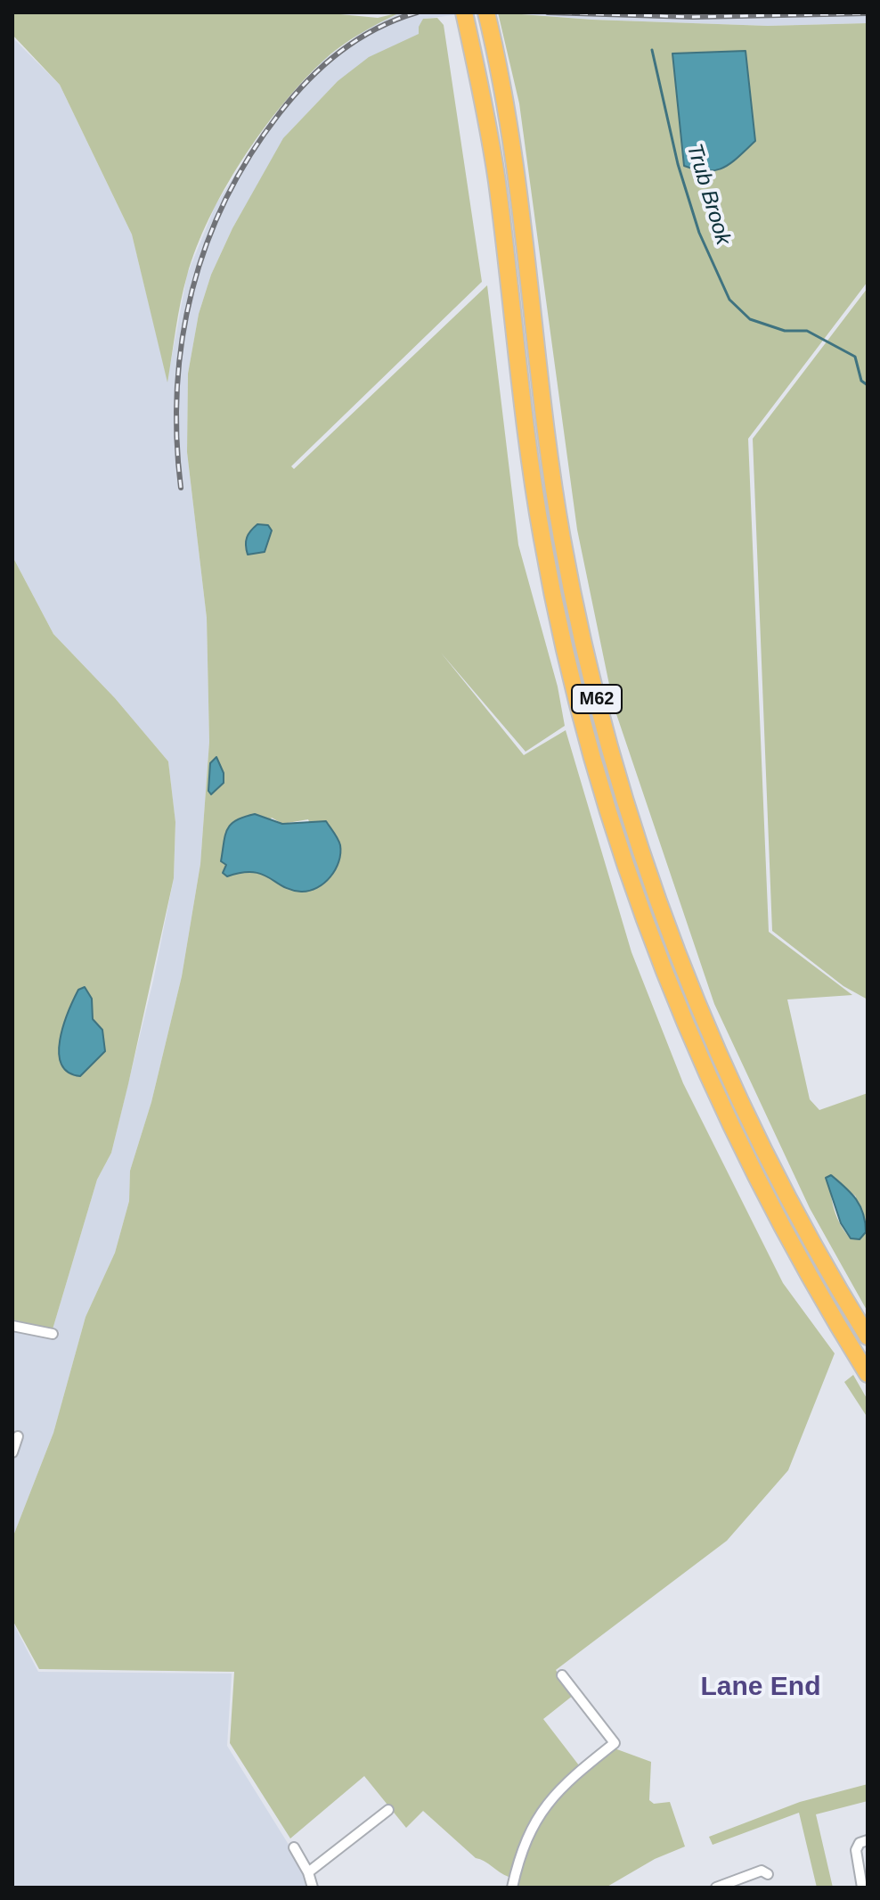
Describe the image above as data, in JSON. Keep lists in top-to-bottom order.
{
  "streets": {
    "highway": ["M62"]
  },
  "districts": ["Lane End"],
  "water": ["Trub Brook"]
}
